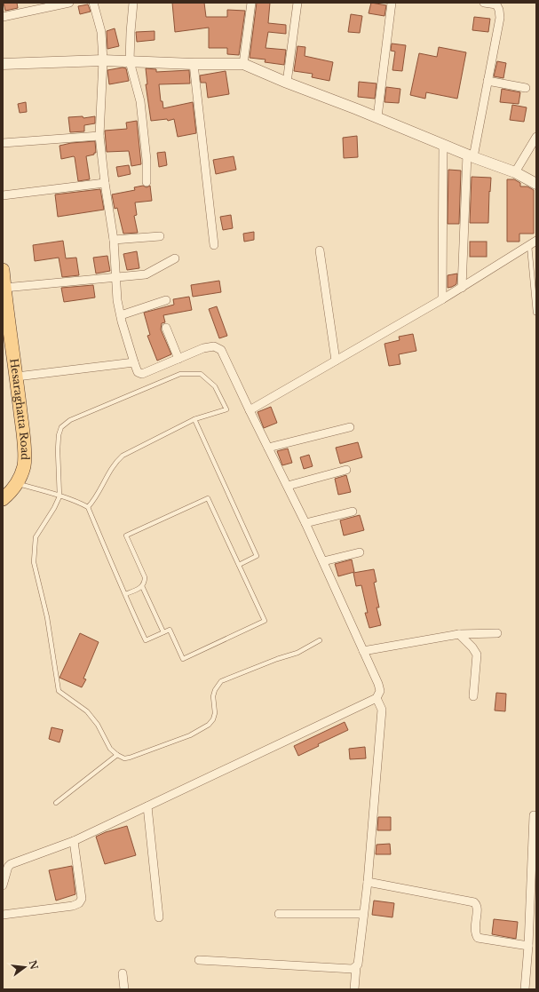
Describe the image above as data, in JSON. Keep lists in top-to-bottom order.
{
  "streets": {
    "main road": ["Hesaraghatta Road"]
  },
  "north": "right"
}
